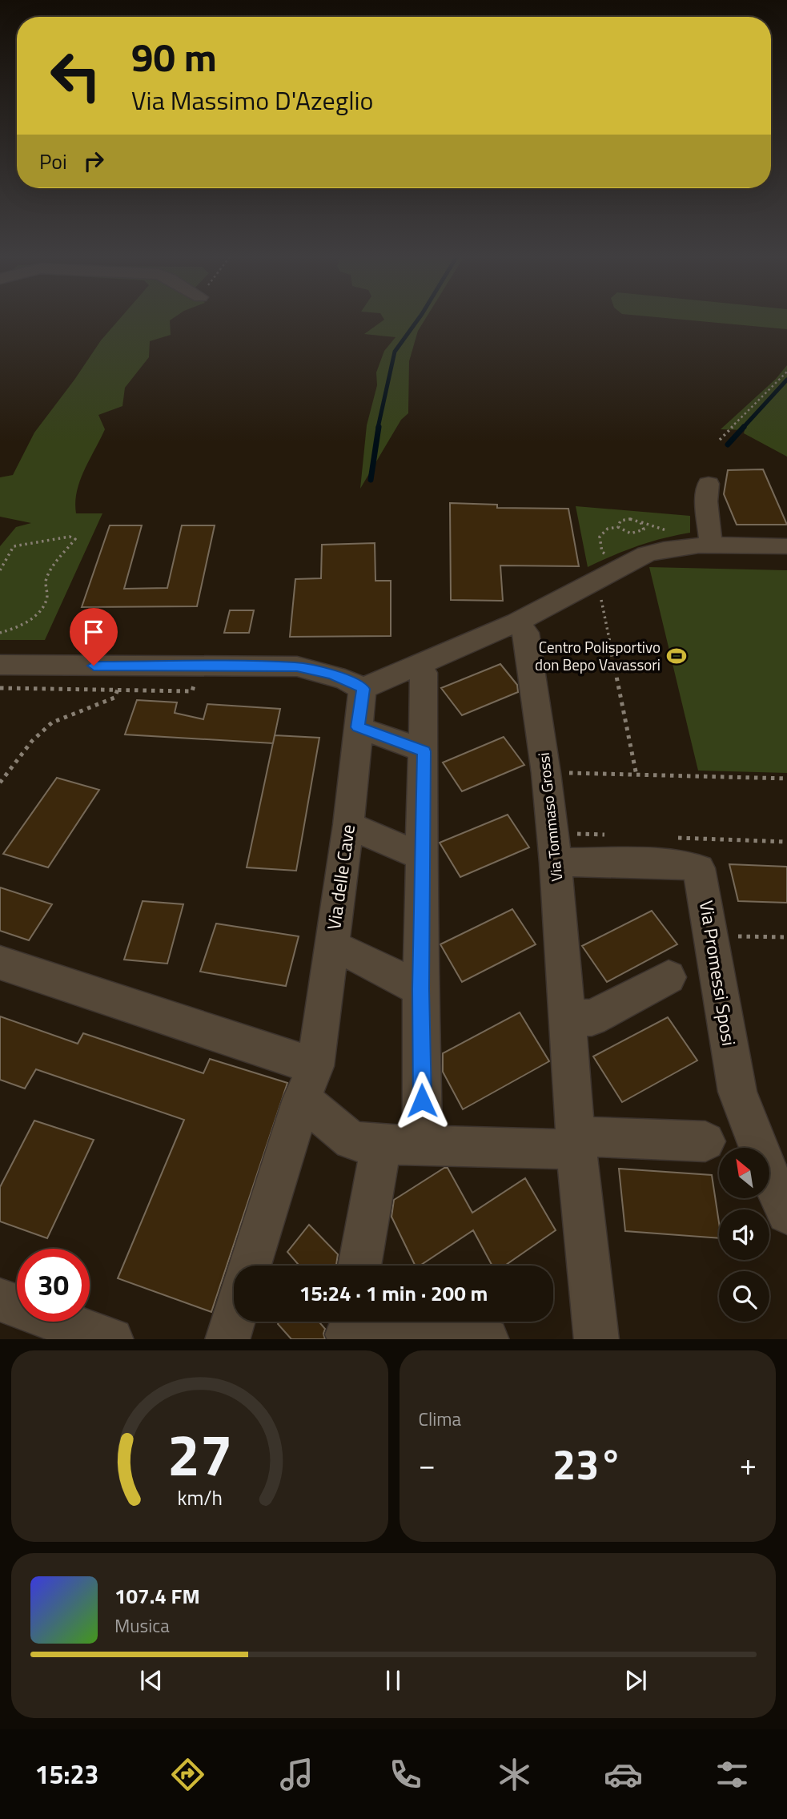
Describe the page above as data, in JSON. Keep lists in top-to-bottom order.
{
  "streets": {
    "street": ["Via Tommaso Grossi", "Via delle Cave", "Via Promessi Sposi"]
  },
  "crossings": [
    ["Via Tommaso Grossi", "Via Promessi Sposi"]
  ],
  "places": {
    "sports": ["Centro Polisportivo don Bepo Vavassori"]
  },
  "north": "top left",
  "page": {
    "turn": ["90 m", "Via Massimo D'Azeglio"],
    "then": "Poi",
    "limit": "30",
    "trip": "15:24 · 1 min · 200 m",
    "tile": "Clima",
    "heat": ["−", "23°", "+"],
    "song": ["107.4 FM", "Musica"],
    "tabs": "15:23",
    "gauge": ["27", "km/h"]
  }
}
